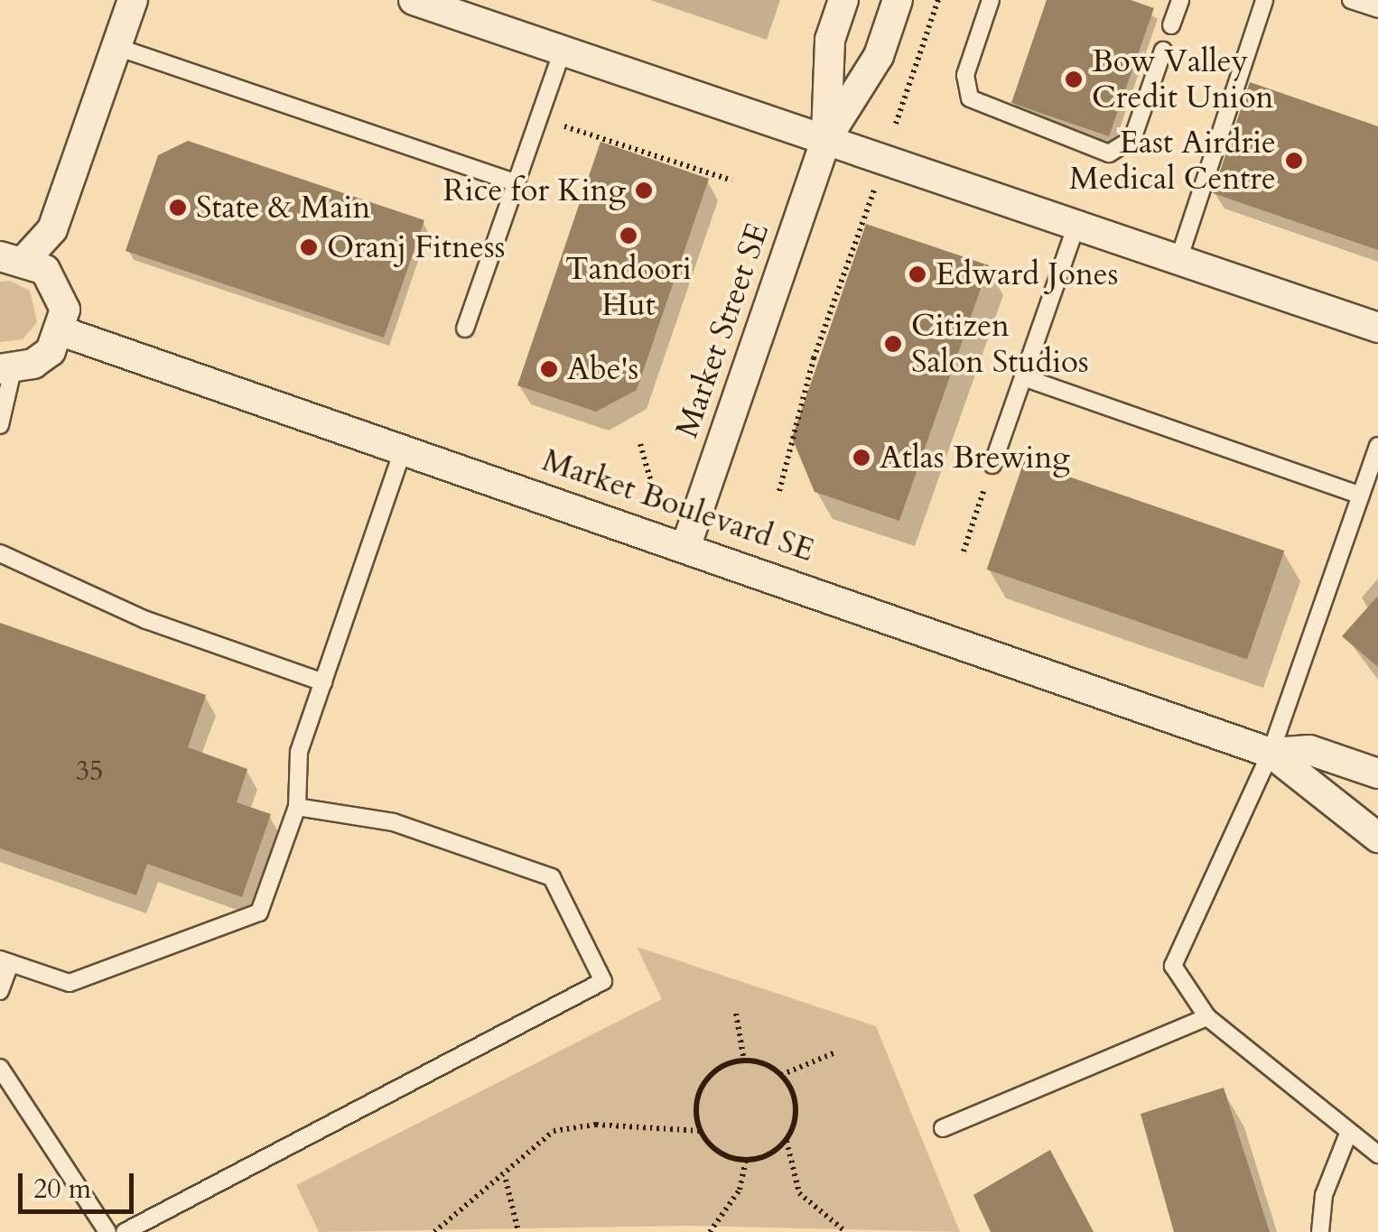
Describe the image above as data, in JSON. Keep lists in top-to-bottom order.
{
  "streets": {
    "street": ["Market Street SE", "Market Boulevard SE"]
  },
  "crossings": [
    ["Market Street SE", "Market Boulevard SE"]
  ],
  "places": [
    "Bow Valley Credit Union",
    "East Airdrie Medical Centre",
    "Rice for King",
    "State & Main",
    "Tandoori Hut",
    "Oranj Fitness",
    "Edward Jones",
    "Citizen Salon Studios",
    "Abe's",
    "Atlas Brewing"
  ],
  "house_numbers": ["35"],
  "scale_bar": "20 m"
}
